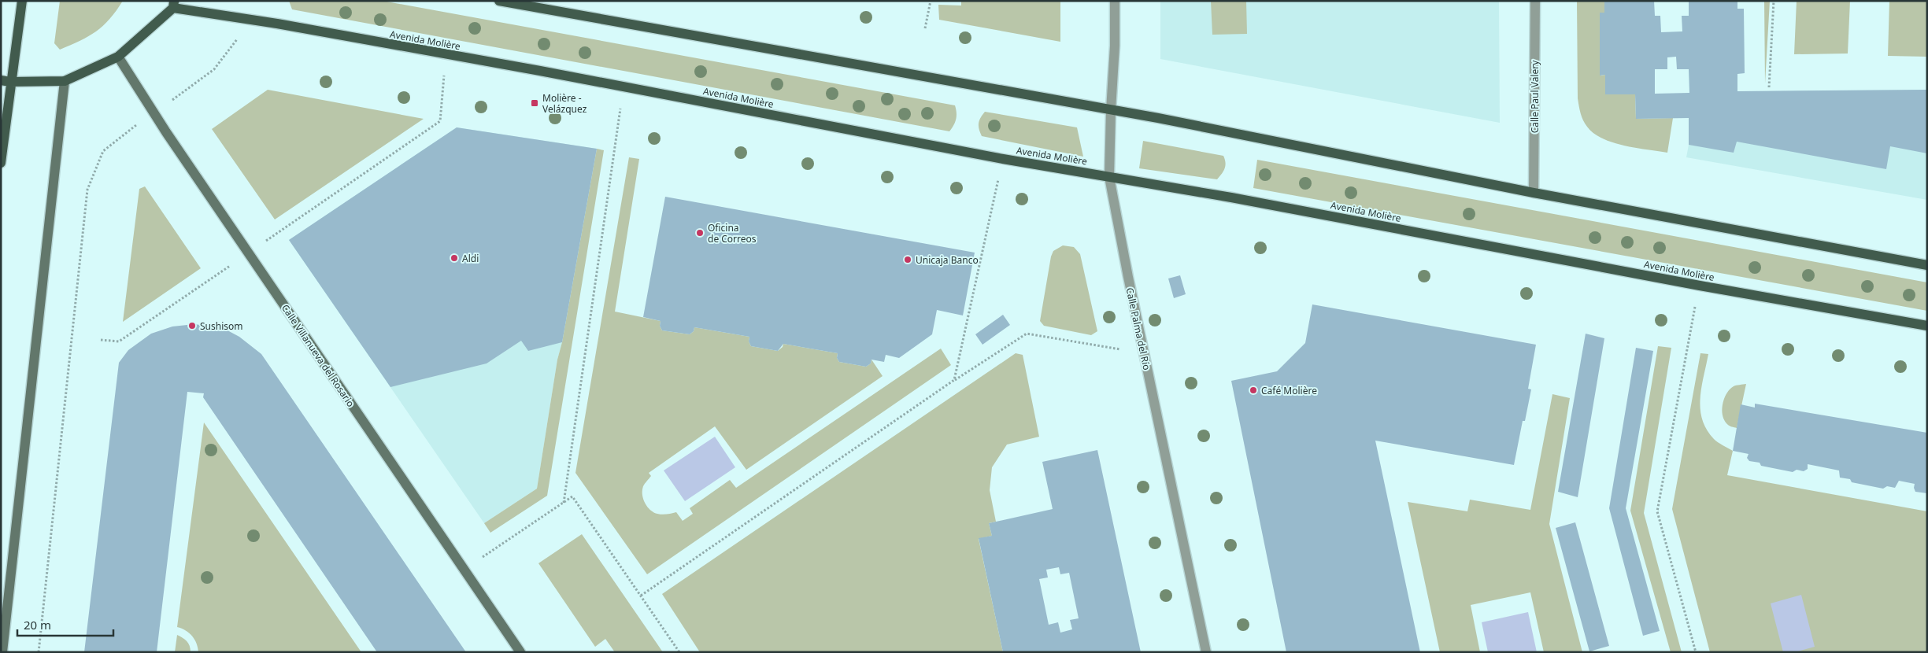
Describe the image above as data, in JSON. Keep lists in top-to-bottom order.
{
  "streets": {
    "main road": ["Avenida Molière"],
    "street": ["Calle Paul Valery", "Calle Palma del Río", "Calle Villanueva del Rosario"]
  },
  "crossings": [
    ["Avenida Molière", "Calle Palma del Río"]
  ],
  "places": {
    "transit": ["Molière - Velázquez"],
    "other": [
      "Oficina de Correos",
      "Aldi",
      "Unicaja Banco",
      "Sushisom",
      "Café Molière"
    ]
  },
  "scale_bar": "20 m"
}
